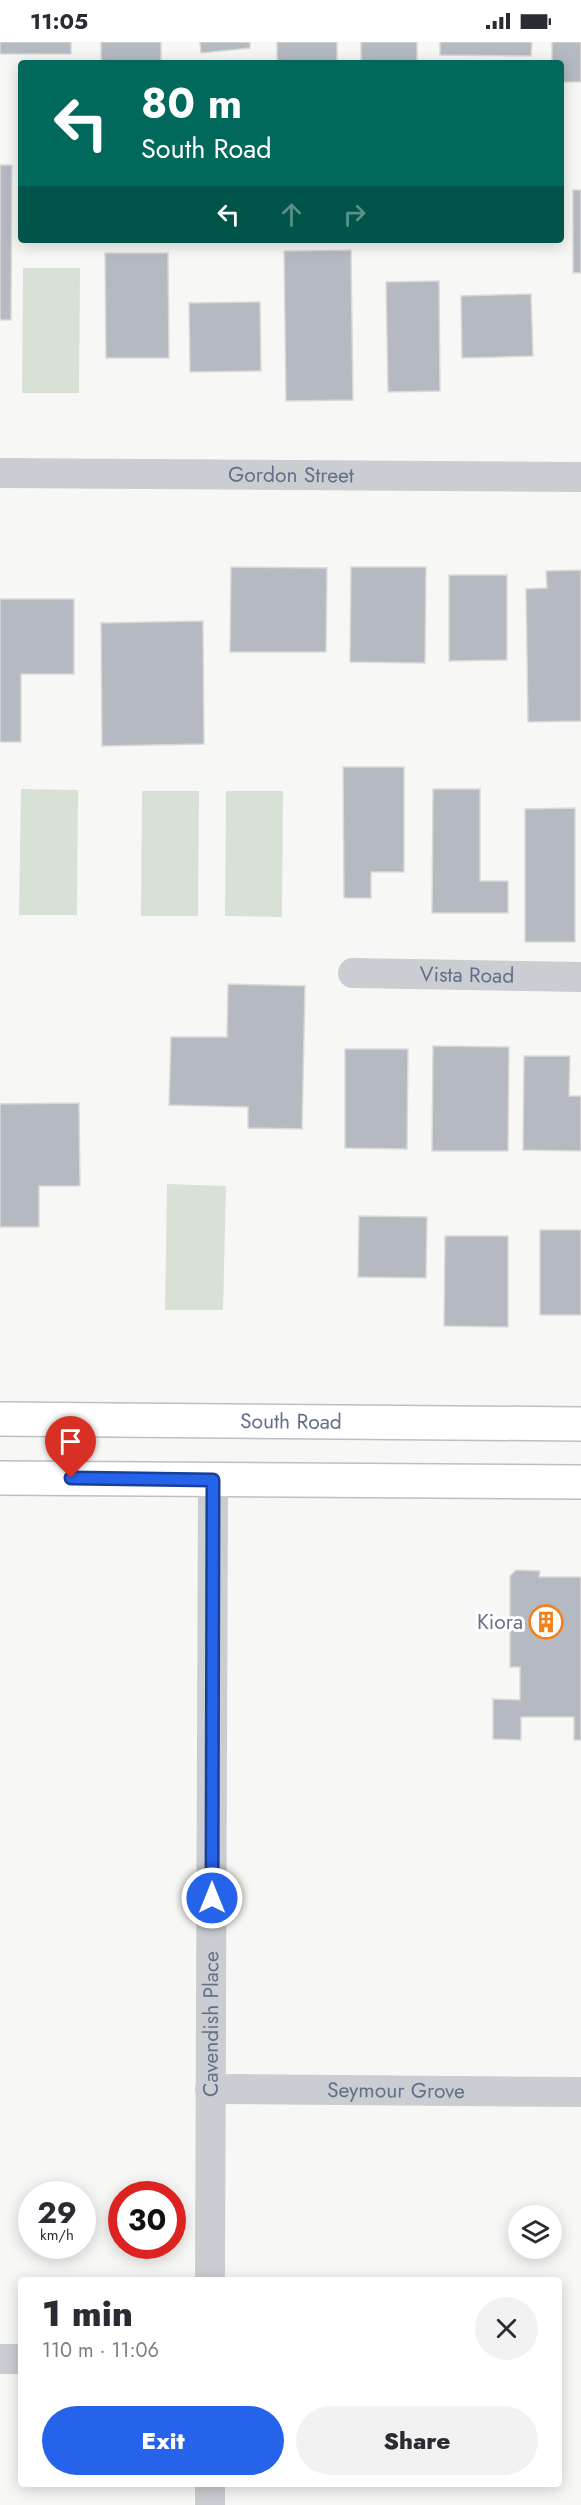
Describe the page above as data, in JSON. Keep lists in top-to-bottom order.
{
  "streets": {
    "main road": ["South Road"],
    "street": [
      "Gordon Street",
      "Vista Road",
      "Cavendish Place",
      "Seymour Grove"
    ]
  },
  "crossings": [
    ["Cavendish Place", "Seymour Grove"]
  ],
  "places": {
    "building": ["Kiora"]
  },
  "page": {
    "status": "11:05",
    "turn": ["80 m", "South Road"],
    "speed": "29 km/h",
    "limit": "30",
    "heading": ["1 min", "110 m · 11:06"],
    "buttons": ["Exit", "Share"]
  }
}
